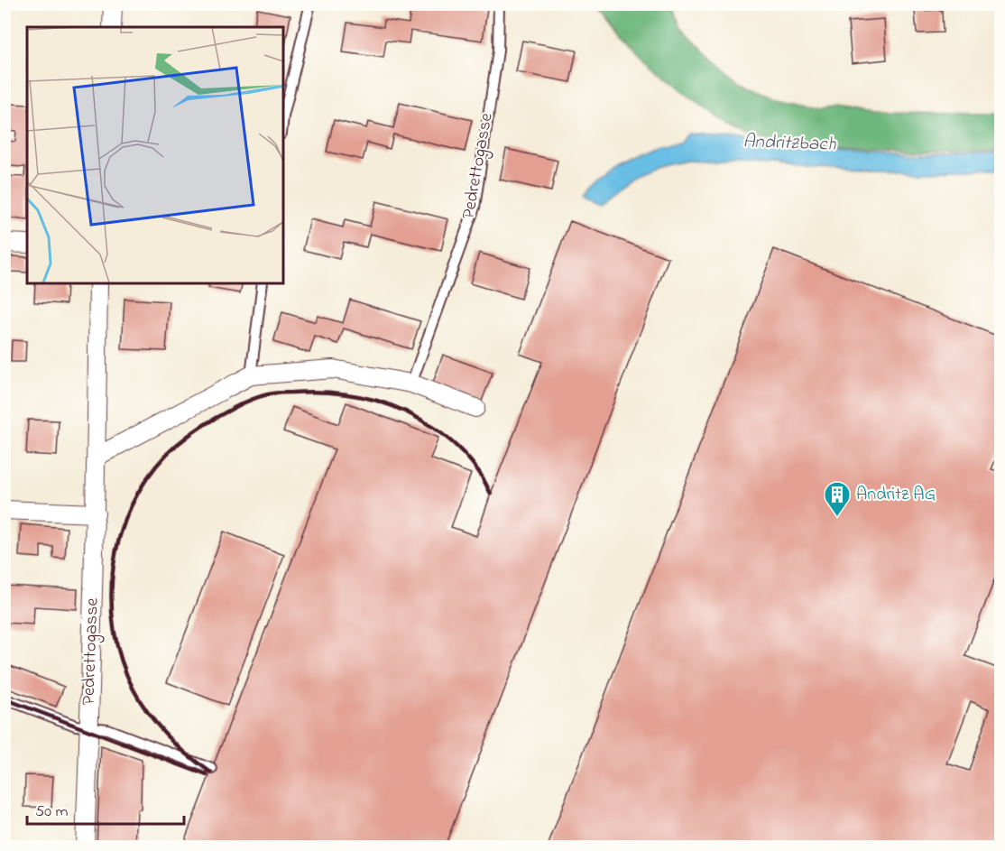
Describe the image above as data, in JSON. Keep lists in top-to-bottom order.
{
  "streets": {
    "street": ["Pedrettogasse"]
  },
  "water": ["Andritzbach"],
  "places": {
    "building": ["Andritz AG"]
  },
  "scale_bar": "50 m"
}
